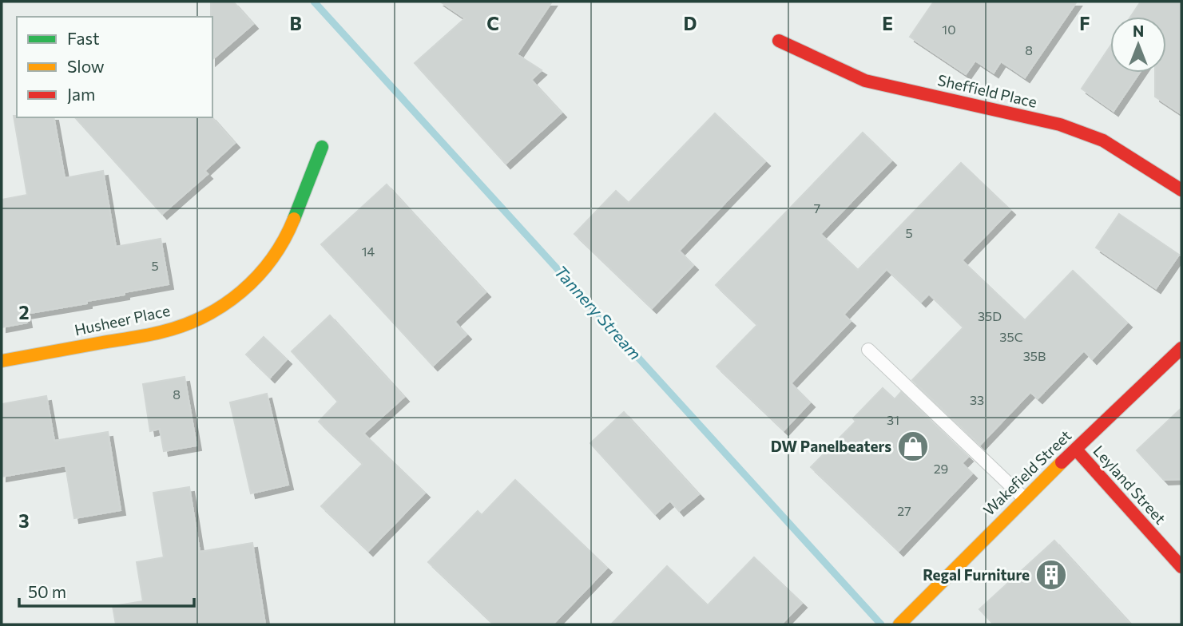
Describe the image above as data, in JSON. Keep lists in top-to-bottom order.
{
  "streets": {
    "street": [
      "Sheffield Place",
      "Husheer Place",
      "Wakefield Street",
      "Leyland Street"
    ]
  },
  "crossings": [
    ["Wakefield Street", "Leyland Street"]
  ],
  "water": ["Tannery Stream"],
  "places": {
    "shop": ["DW Panelbeaters"],
    "building": ["Regal Furniture"]
  },
  "house_numbers": [
    "10",
    "8",
    "7",
    "5",
    "14",
    "5",
    "35D",
    "35C",
    "35B",
    "8",
    "33",
    "31",
    "29",
    "27"
  ],
  "legend": ["Fast", "Slow", "Jam"],
  "scale_bar": "50 m",
  "north": "top",
  "grid": {
    "columns": [
      "B",
      "C",
      "D",
      "E",
      "F"
    ],
    "rows": ["2", "3"]
  }
}
